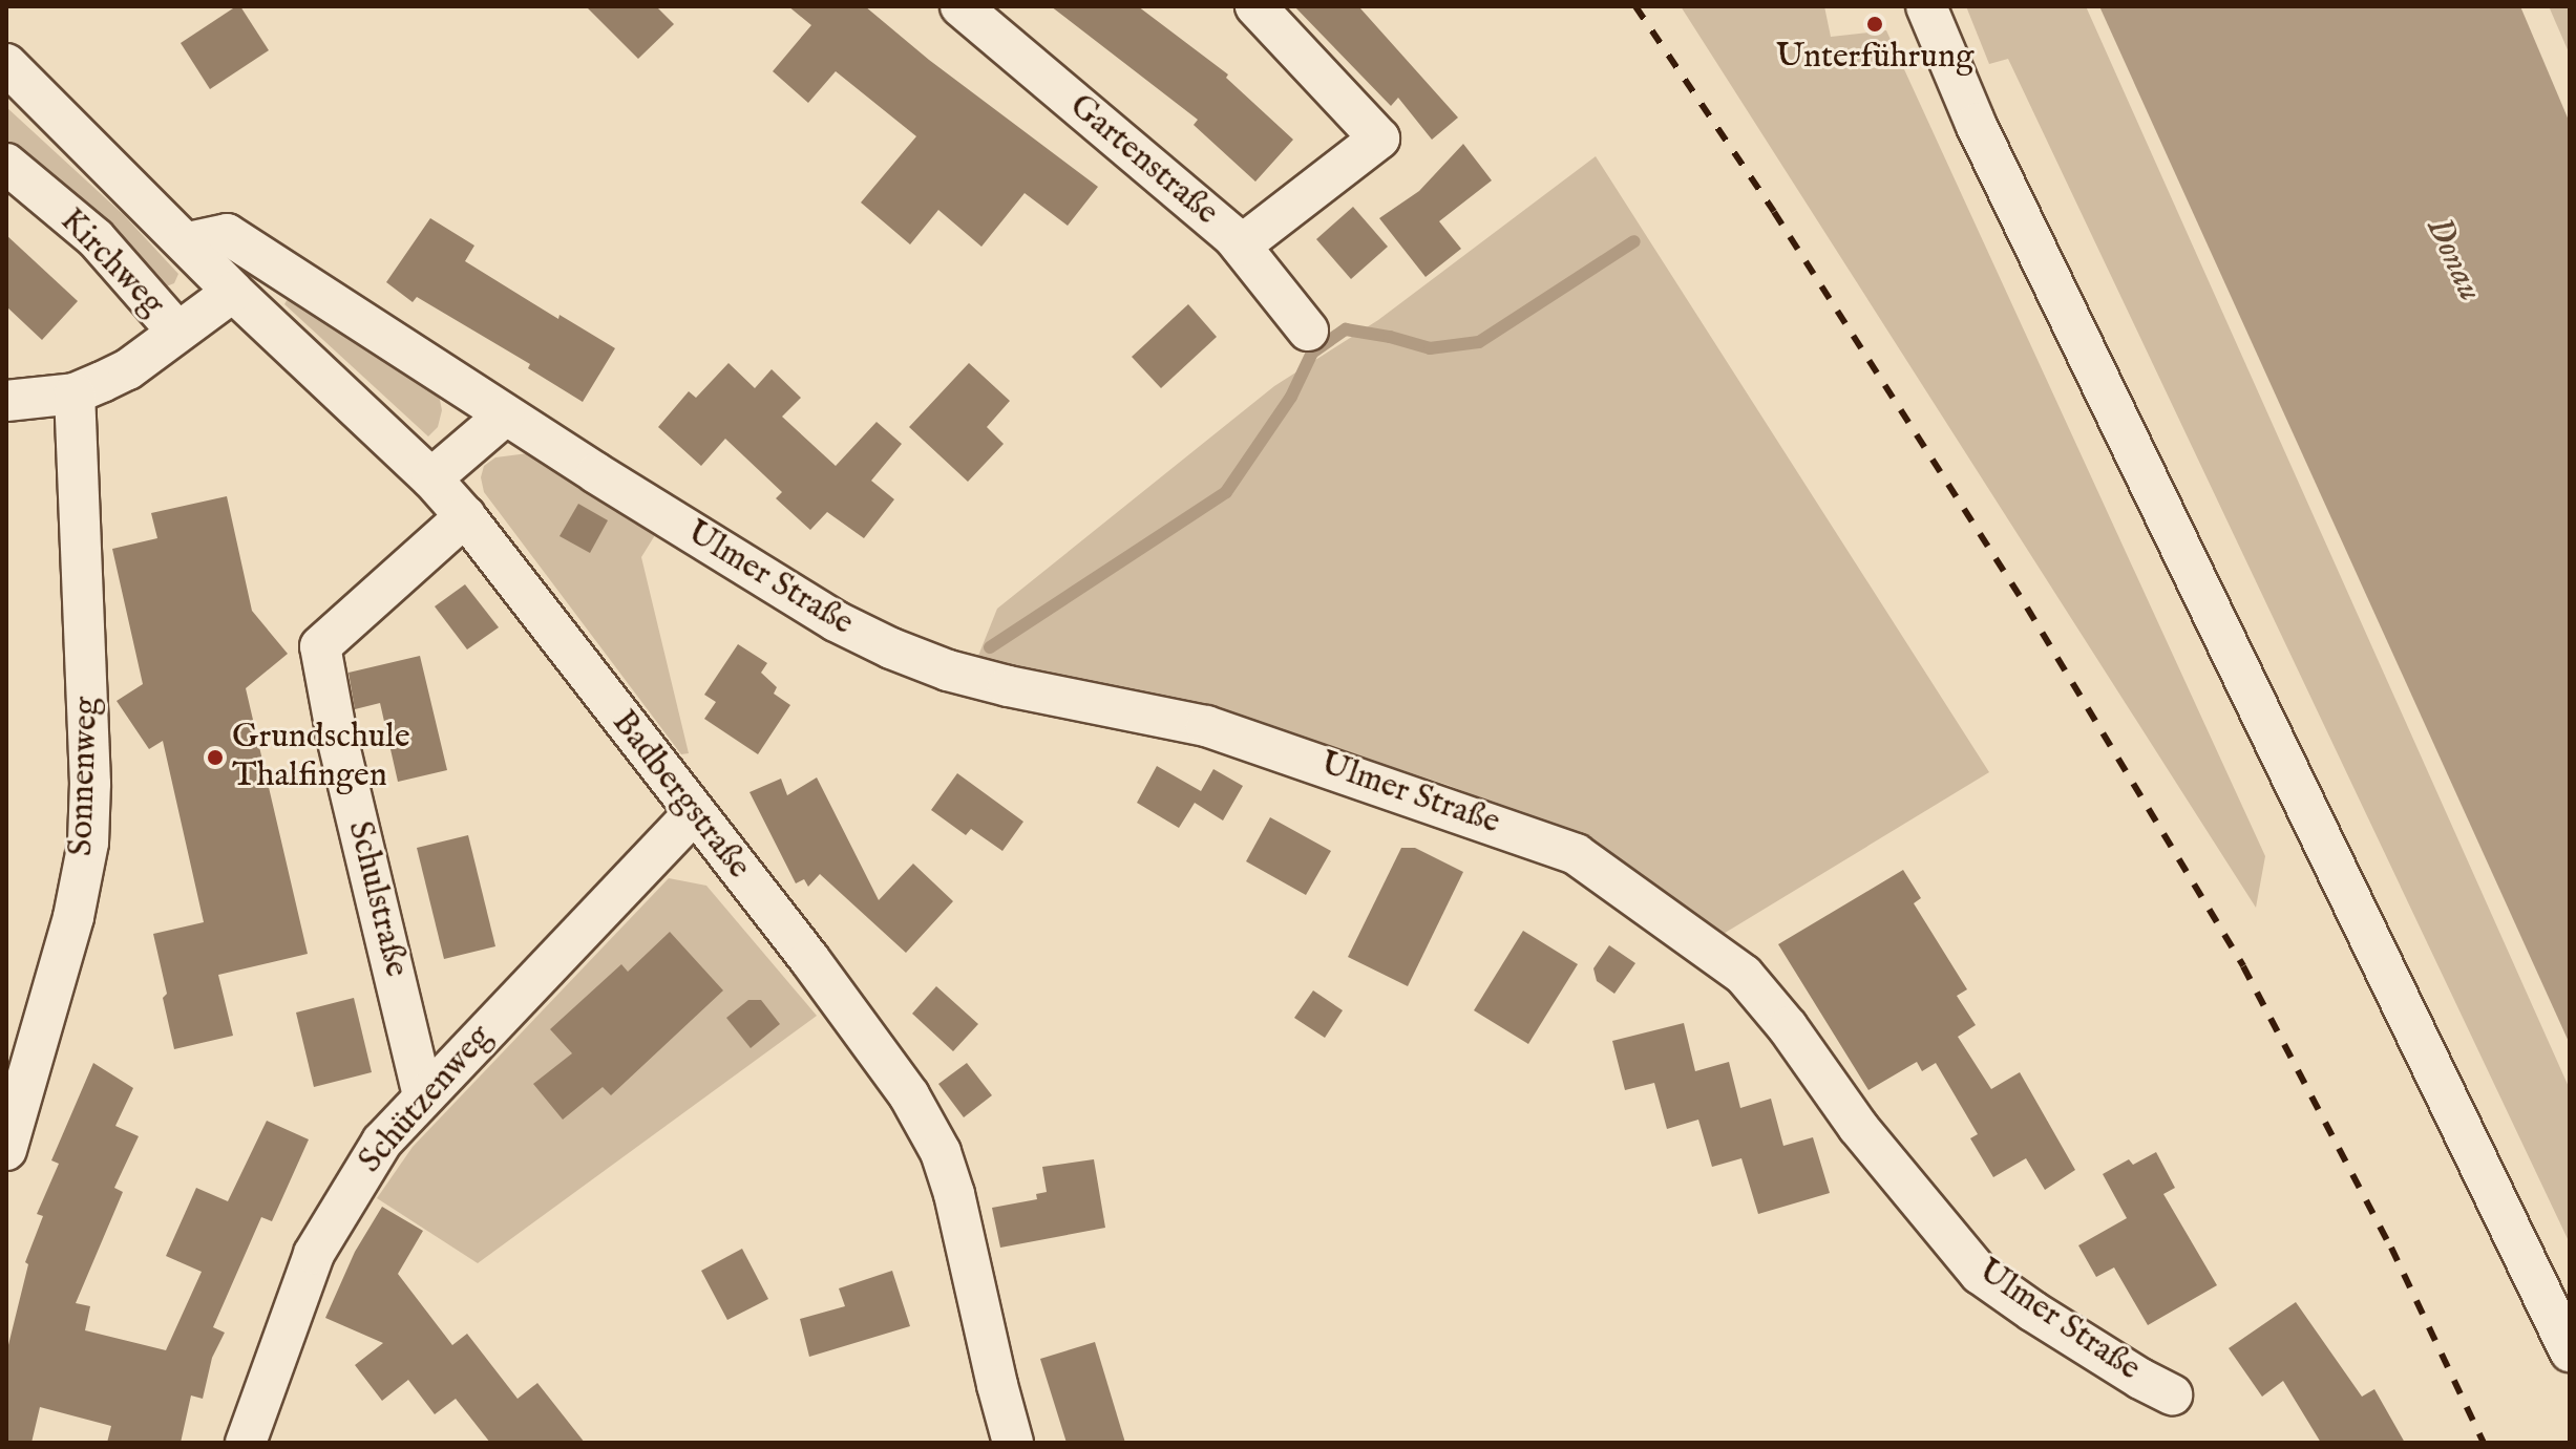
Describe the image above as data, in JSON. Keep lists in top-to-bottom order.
{
  "streets": {
    "street": [
      "Gartenstraße",
      "Kirchweg",
      "Ulmer Straße",
      "Sonnenweg",
      "Badbergstraße",
      "Schulstraße",
      "Schützenweg"
    ]
  },
  "crossings": [
    ["Ulmer Straße", "Badbergstraße"],
    ["Badbergstraße", "Schulstraße"],
    ["Badbergstraße", "Schützenweg"],
    ["Schulstraße", "Schützenweg"]
  ],
  "water": ["Donau"],
  "places": ["Unterführung", "Grundschule Thalfingen"]
}
